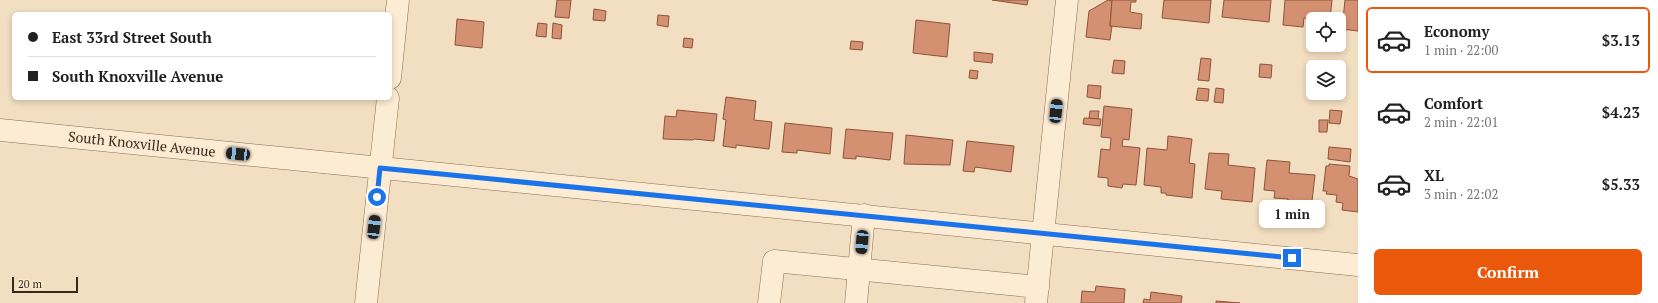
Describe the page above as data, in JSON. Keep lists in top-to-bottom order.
{
  "streets": {
    "street": ["South Knoxville Avenue"]
  },
  "scale_bar": "20 m",
  "page": {
    "list": [
      {
        "name": "Economy",
        "note": "1 min · 22:00",
        "value": "$3.13"
      },
      {
        "name": "Comfort",
        "note": "2 min · 22:01",
        "value": "$4.23"
      },
      {
        "name": "XL",
        "note": "3 min · 22:02",
        "value": "$5.33"
      }
    ],
    "banner": ["East 33rd Street South", "South Knoxville Avenue"],
    "bubble": "1 min",
    "buttons": "Confirm",
    "scale": "20 m"
  }
}
